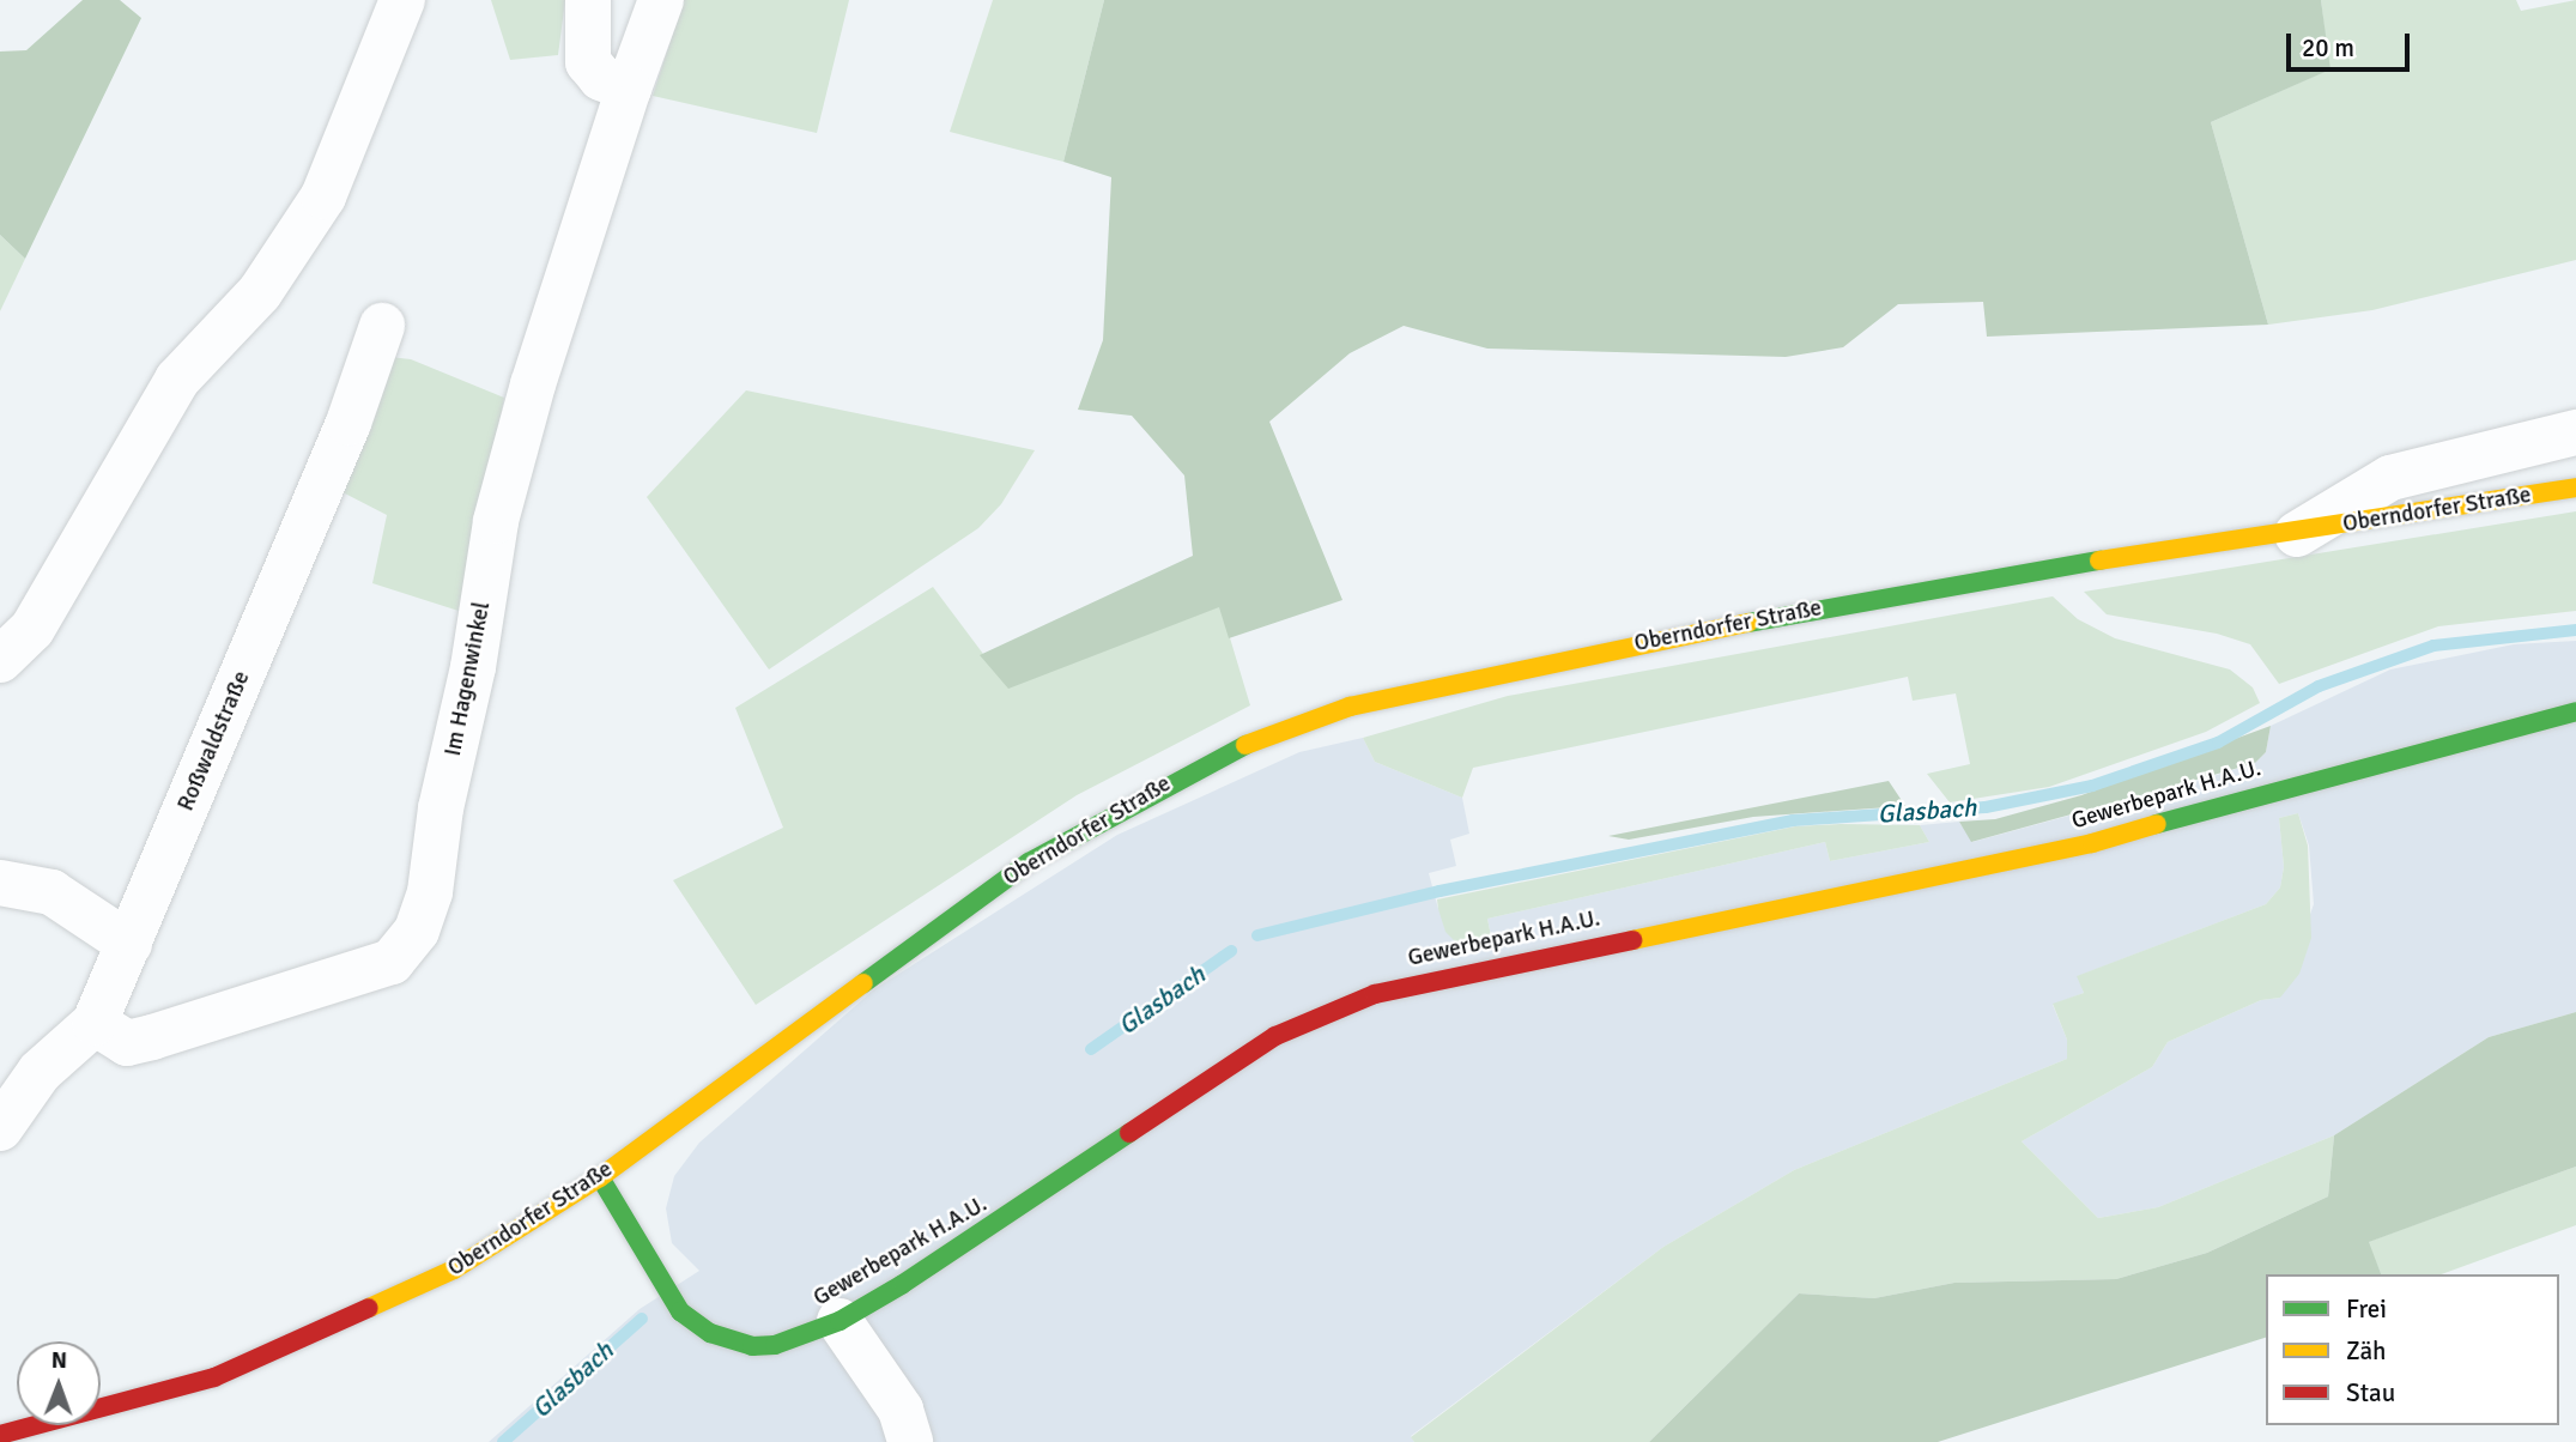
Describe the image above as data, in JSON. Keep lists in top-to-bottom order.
{
  "streets": {
    "main road": ["Oberndorfer Straße", "Gewerbepark H.A.U."],
    "street": ["Im Hagenwinkel", "Roßwaldstraße"]
  },
  "crossings": [
    ["Oberndorfer Straße", "Gewerbepark H.A.U."],
    ["Im Hagenwinkel", "Roßwaldstraße"]
  ],
  "water": ["Glasbach"],
  "legend": ["Frei", "Zäh", "Stau"],
  "scale_bar": "20 m",
  "north": "top"
}
